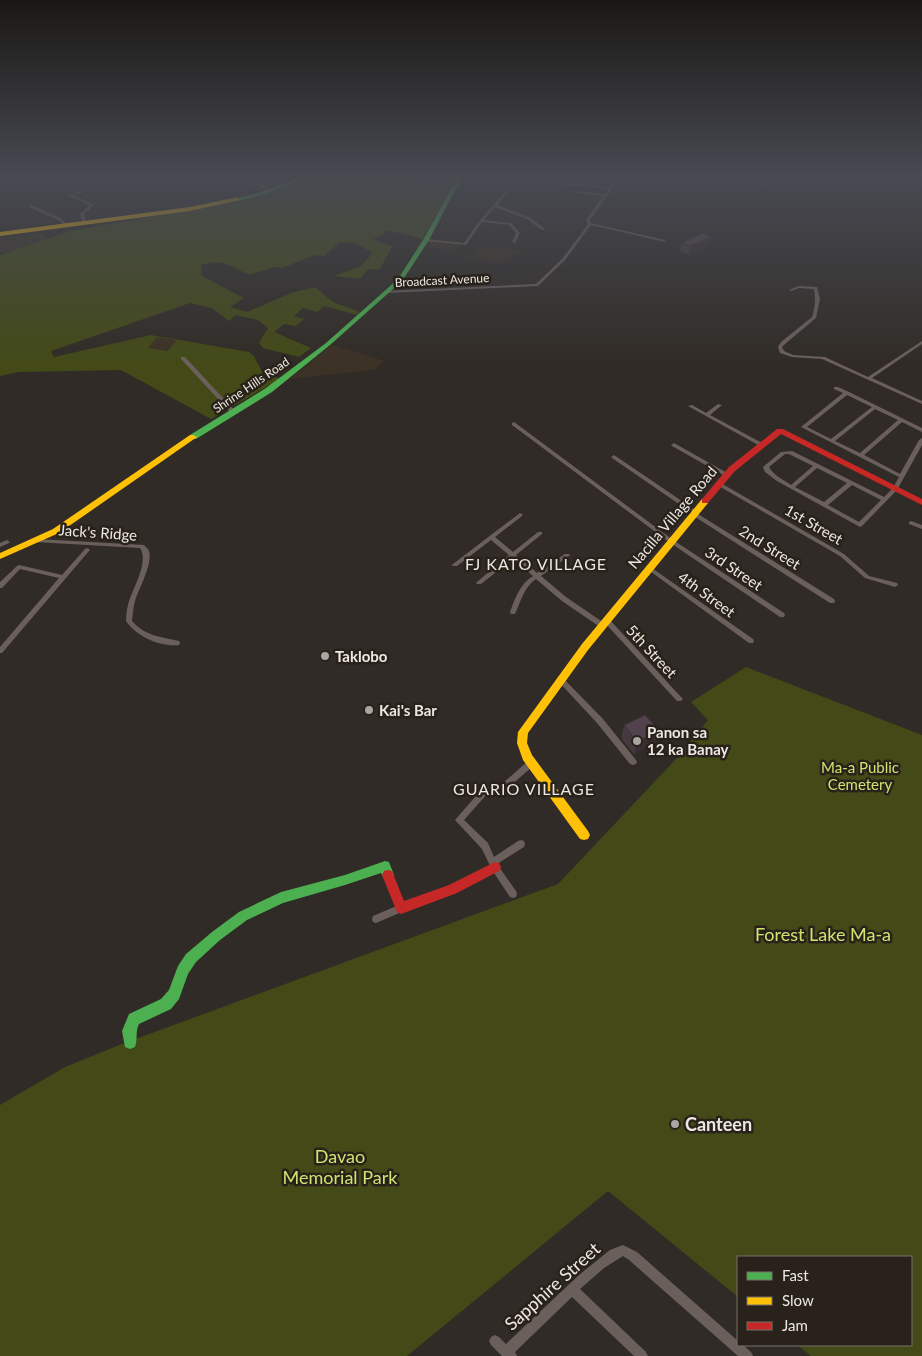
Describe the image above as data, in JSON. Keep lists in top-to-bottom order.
{
  "streets": {
    "main road": ["Shrine Hills Road", "Nacilla Village Road"],
    "street": [
      "Broadcast Avenue",
      "1st Street",
      "Jack's Ridge",
      "2nd Street",
      "3rd Street",
      "4th Street",
      "5th Street",
      "Sapphire Street"
    ]
  },
  "crossings": [
    ["Broadcast Avenue", "Shrine Hills Road"],
    ["Shrine Hills Road", "Jack's Ridge"],
    ["Nacilla Village Road", "1st Street"],
    ["Nacilla Village Road", "2nd Street"],
    ["Nacilla Village Road", "3rd Street"],
    ["Nacilla Village Road", "4th Street"],
    ["Nacilla Village Road", "5th Street"]
  ],
  "districts": ["FJ KATO VILLAGE", "GUARIO VILLAGE"],
  "parks": ["Ma-a Public Cemetery", "Forest Lake Ma-a", "Davao Memorial Park"],
  "places": [
    "Taklobo",
    "Kai's Bar",
    "Panon sa 12 ka Banay",
    "Canteen"
  ],
  "legend": ["Fast", "Slow", "Jam"]
}
